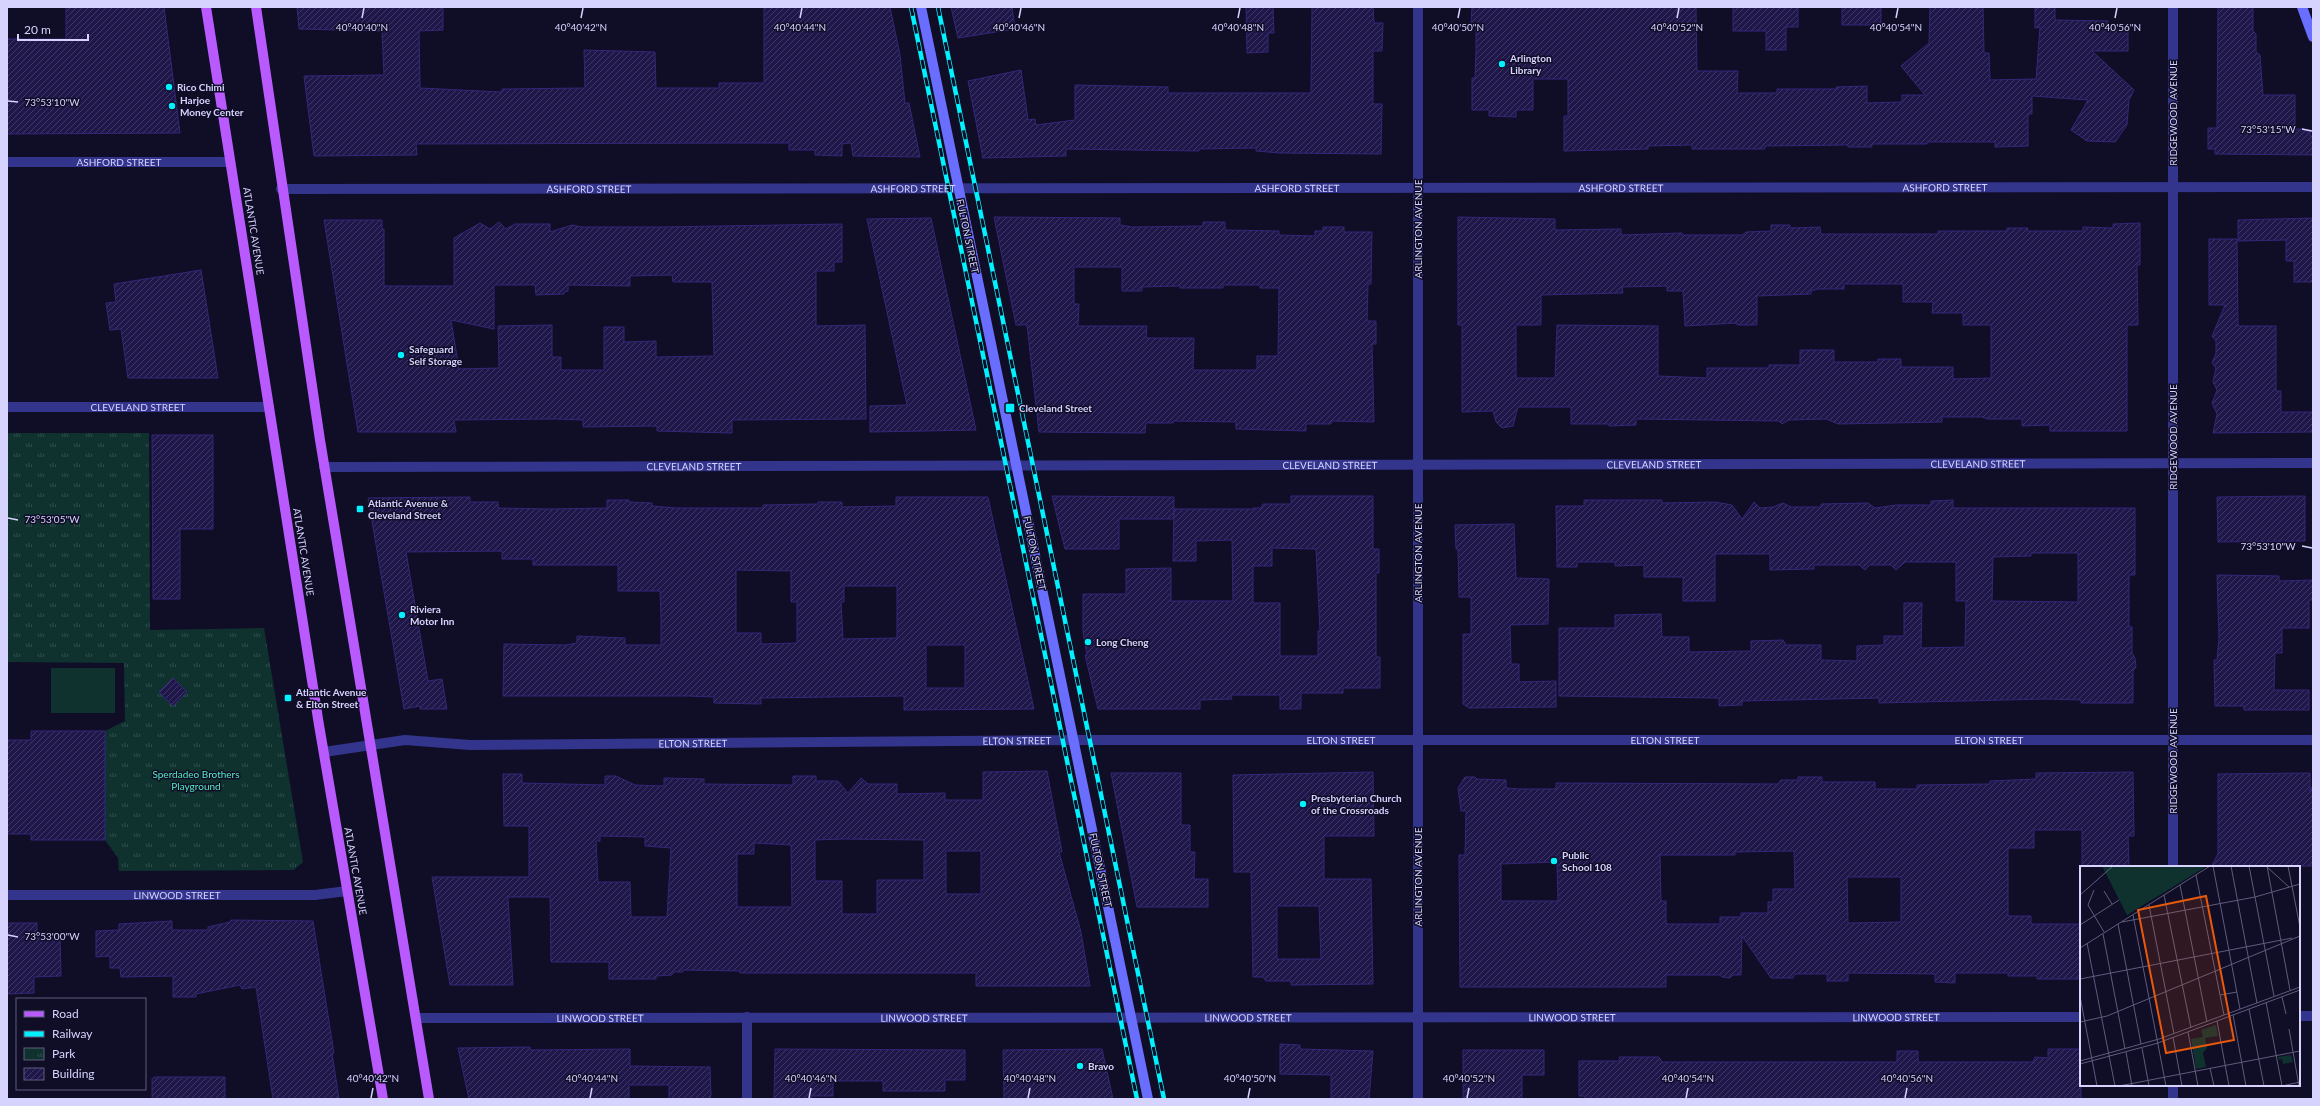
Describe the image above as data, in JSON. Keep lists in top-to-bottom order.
{
  "streets": {
    "main road": ["ATLANTIC AVENUE"],
    "street": [
      "RIDGEWOOD AVENUE",
      "ASHFORD STREET",
      "ARLINGTON AVENUE",
      "FULTON STREET",
      "CLEVELAND STREET",
      "ELTON STREET",
      "LINWOOD STREET"
    ]
  },
  "crossings": [
    ["RIDGEWOOD AVENUE", "ASHFORD STREET"],
    ["RIDGEWOOD AVENUE", "CLEVELAND STREET"],
    ["RIDGEWOOD AVENUE", "ELTON STREET"],
    ["ASHFORD STREET", "ARLINGTON AVENUE"],
    ["ASHFORD STREET", "ATLANTIC AVENUE"],
    ["ASHFORD STREET", "FULTON STREET"],
    ["ARLINGTON AVENUE", "CLEVELAND STREET"],
    ["ARLINGTON AVENUE", "ELTON STREET"],
    ["ARLINGTON AVENUE", "LINWOOD STREET"],
    ["ATLANTIC AVENUE", "CLEVELAND STREET"],
    ["ATLANTIC AVENUE", "ELTON STREET"],
    ["ATLANTIC AVENUE", "LINWOOD STREET"],
    ["FULTON STREET", "CLEVELAND STREET"],
    ["FULTON STREET", "ELTON STREET"],
    ["FULTON STREET", "LINWOOD STREET"]
  ],
  "parks": ["Sperdadeo Brothers Playground"],
  "places": {
    "other": [
      "Arlington Library",
      "Rico Chimi",
      "Harjoe Money Center",
      "Safeguard Self Storage",
      "Riviera Motor Inn",
      "Long Cheng",
      "Presbyterian Church of the Crossroads",
      "Public School 108",
      "Bravo"
    ],
    "transit": ["Cleveland Street", "Atlantic Avenue & Cleveland Street", "Atlantic Avenue & Elton Street"]
  },
  "legend": [
    "Road",
    "Railway",
    "Park",
    "Building"
  ],
  "scale_bar": "20 m",
  "coordinates": [
    "40°40'40\"N",
    "40°40'42\"N",
    "40°40'44\"N",
    "40°40'46\"N",
    "40°40'48\"N",
    "40°40'50\"N",
    "40°40'52\"N",
    "40°40'54\"N",
    "40°40'56\"N",
    "73°53'10\"W",
    "73°53'15\"W",
    "73°53'05\"W",
    "73°53'00\"W"
  ]
}
